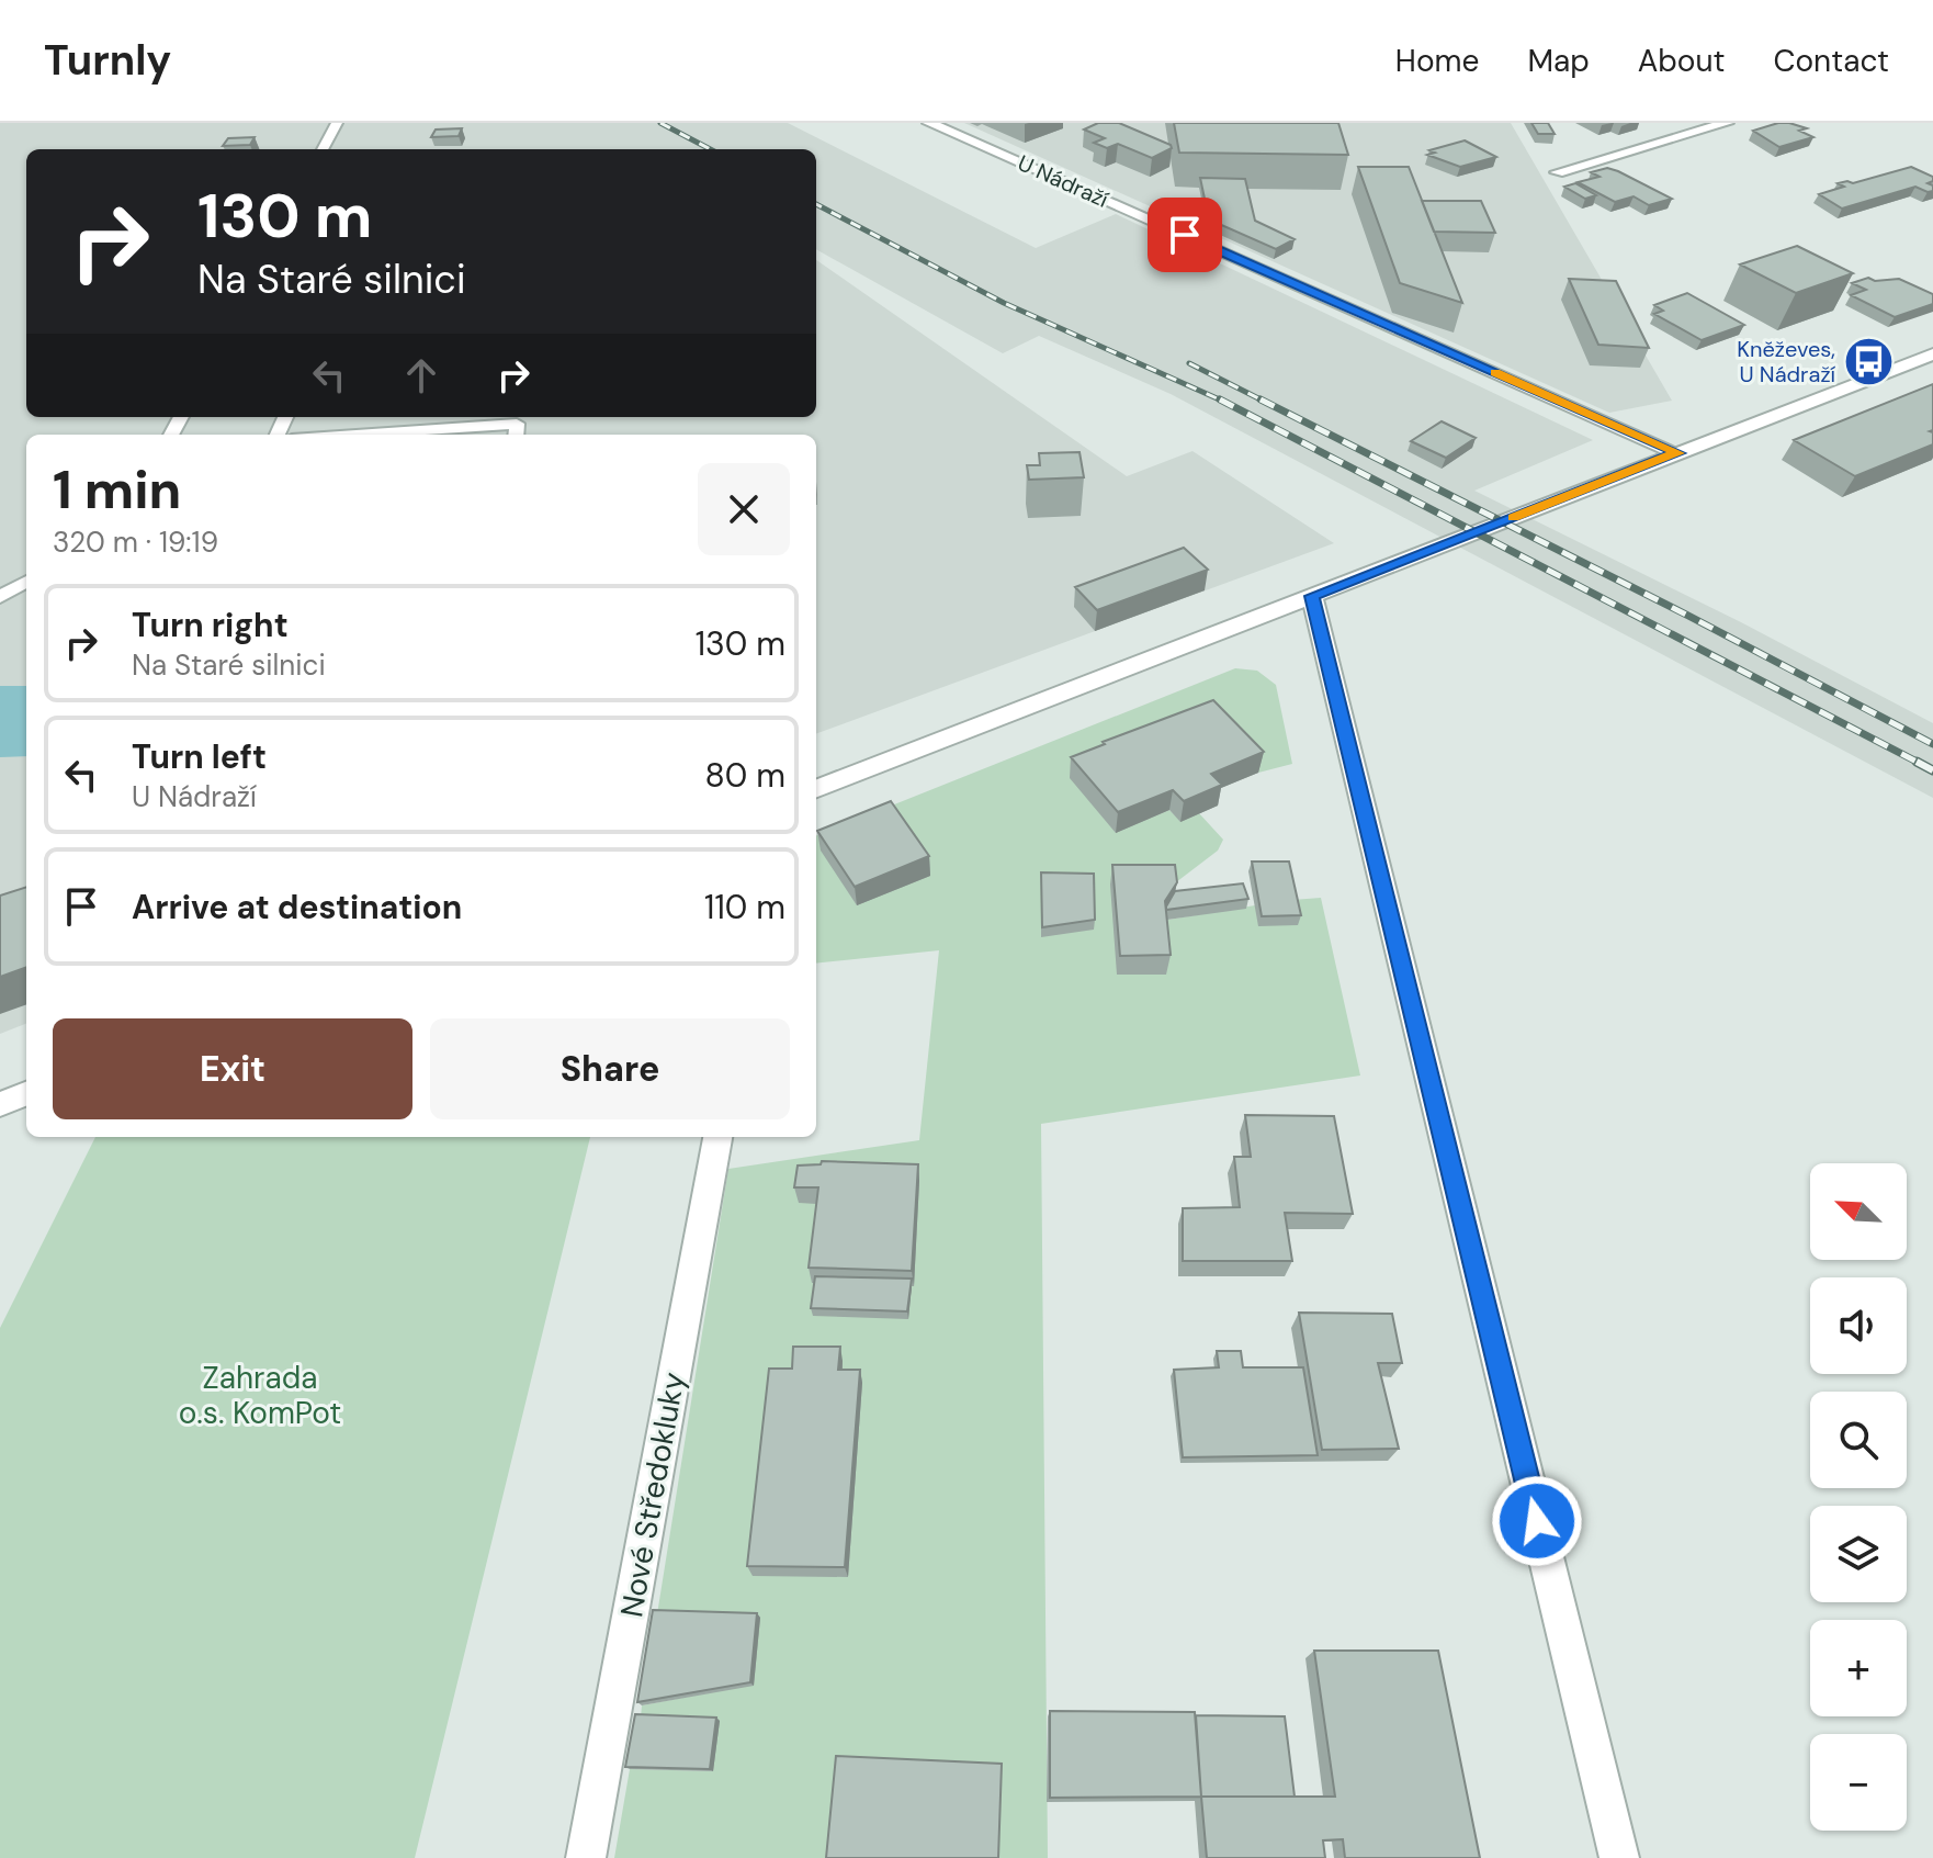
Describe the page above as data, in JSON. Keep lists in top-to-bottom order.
{
  "streets": {
    "street": ["U Nádraží", "Nové Středokluky"]
  },
  "parks": ["Zahrada o.s. KomPot"],
  "places": {
    "bus stop": ["Kněževes, U Nádraží"]
  },
  "north": "top left",
  "page": {
    "header": "Turnly",
    "nav": [
      "Home",
      "Map",
      "About",
      "Contact"
    ],
    "turn": ["130 m", "Na Staré silnici"],
    "heading": ["1 min", "320 m · 19:19"],
    "list": [
      {
        "name": "Turn right",
        "note": "Na Staré silnici",
        "value": "130 m"
      },
      {
        "name": "Turn left",
        "note": "U Nádraží",
        "value": "80 m"
      },
      {
        "name": "Arrive at destination",
        "value": "110 m"
      }
    ],
    "buttons": ["Exit", "Share"],
    "map_buttons": ["+", "−"]
  }
}
